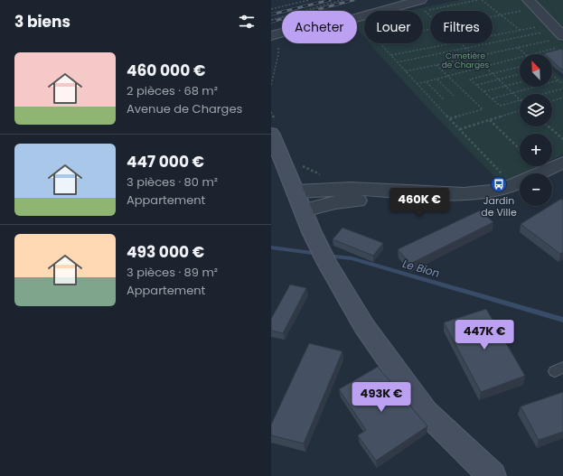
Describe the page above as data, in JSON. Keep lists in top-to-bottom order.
{
  "water": ["Le Bion"],
  "parks": ["Cimetière de Charges"],
  "places": {
    "bus stop": ["Jardin de Ville"]
  },
  "north": "top left",
  "page": {
    "heading": "3 biens",
    "chip": ["Acheter", "Louer", "Filtres"],
    "list": [
      {
        "name": "460 000 €",
        "note": "2 pièces · 68 m² · Avenue de Charges"
      },
      {
        "name": "447 000 €",
        "note": "3 pièces · 80 m² · Appartement"
      },
      {
        "name": "493 000 €",
        "note": "3 pièces · 89 m² · Appartement"
      }
    ],
    "map_buttons": ["+", "−"],
    "price": ["460K €", "447K €", "493K €"]
  }
}
